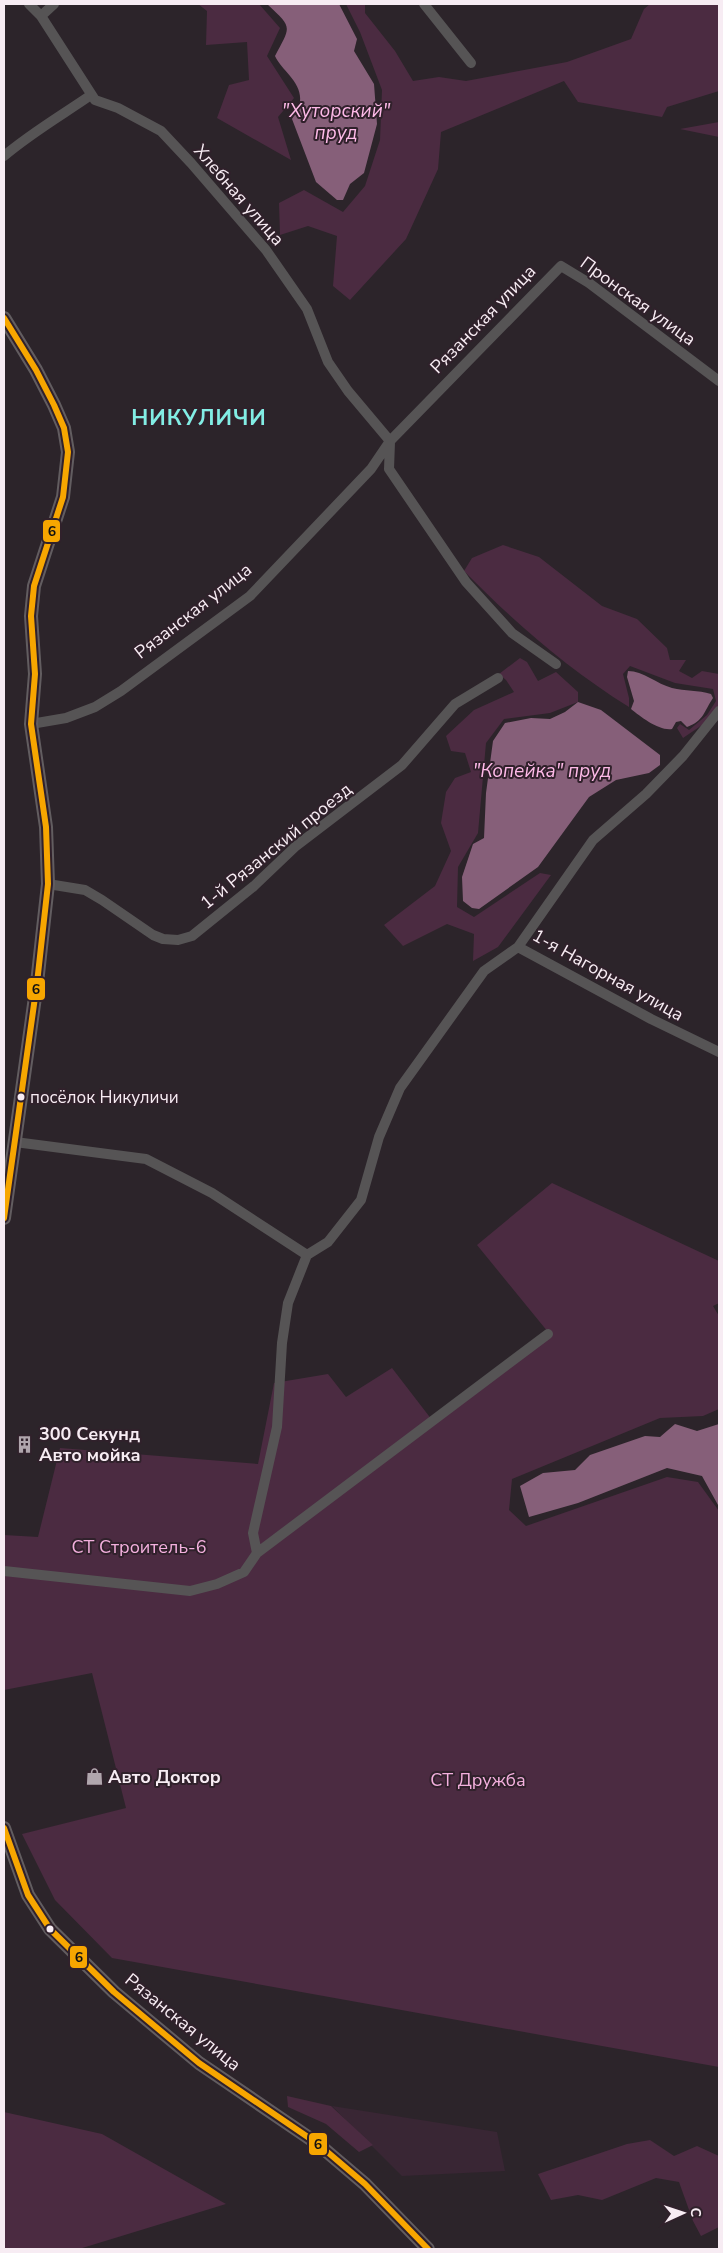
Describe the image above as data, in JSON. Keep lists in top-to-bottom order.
{
  "streets": {
    "street": [
      "Хлебная улица",
      "Пронская улица",
      "Рязанская улица",
      "1-й Рязанский проезд",
      "1-я Нагорная улица"
    ]
  },
  "crossings": [
    ["Хлебная улица", "Рязанская улица"],
    ["Пронская улица", "Рязанская улица"]
  ],
  "districts": ["НИКУЛИЧИ"],
  "water": ["\"Хуторский\" пруд", "\"Копейка\" пруд"],
  "parks": ["СТ Строитель-6", "СТ Дружба"],
  "places": {
    "other": ["посёлок Никуличи"],
    "building": ["300 Секунд Авто мойка"],
    "shop": ["Авто Доктор"]
  },
  "lines": ["transit line 6"],
  "north": "right"
}
